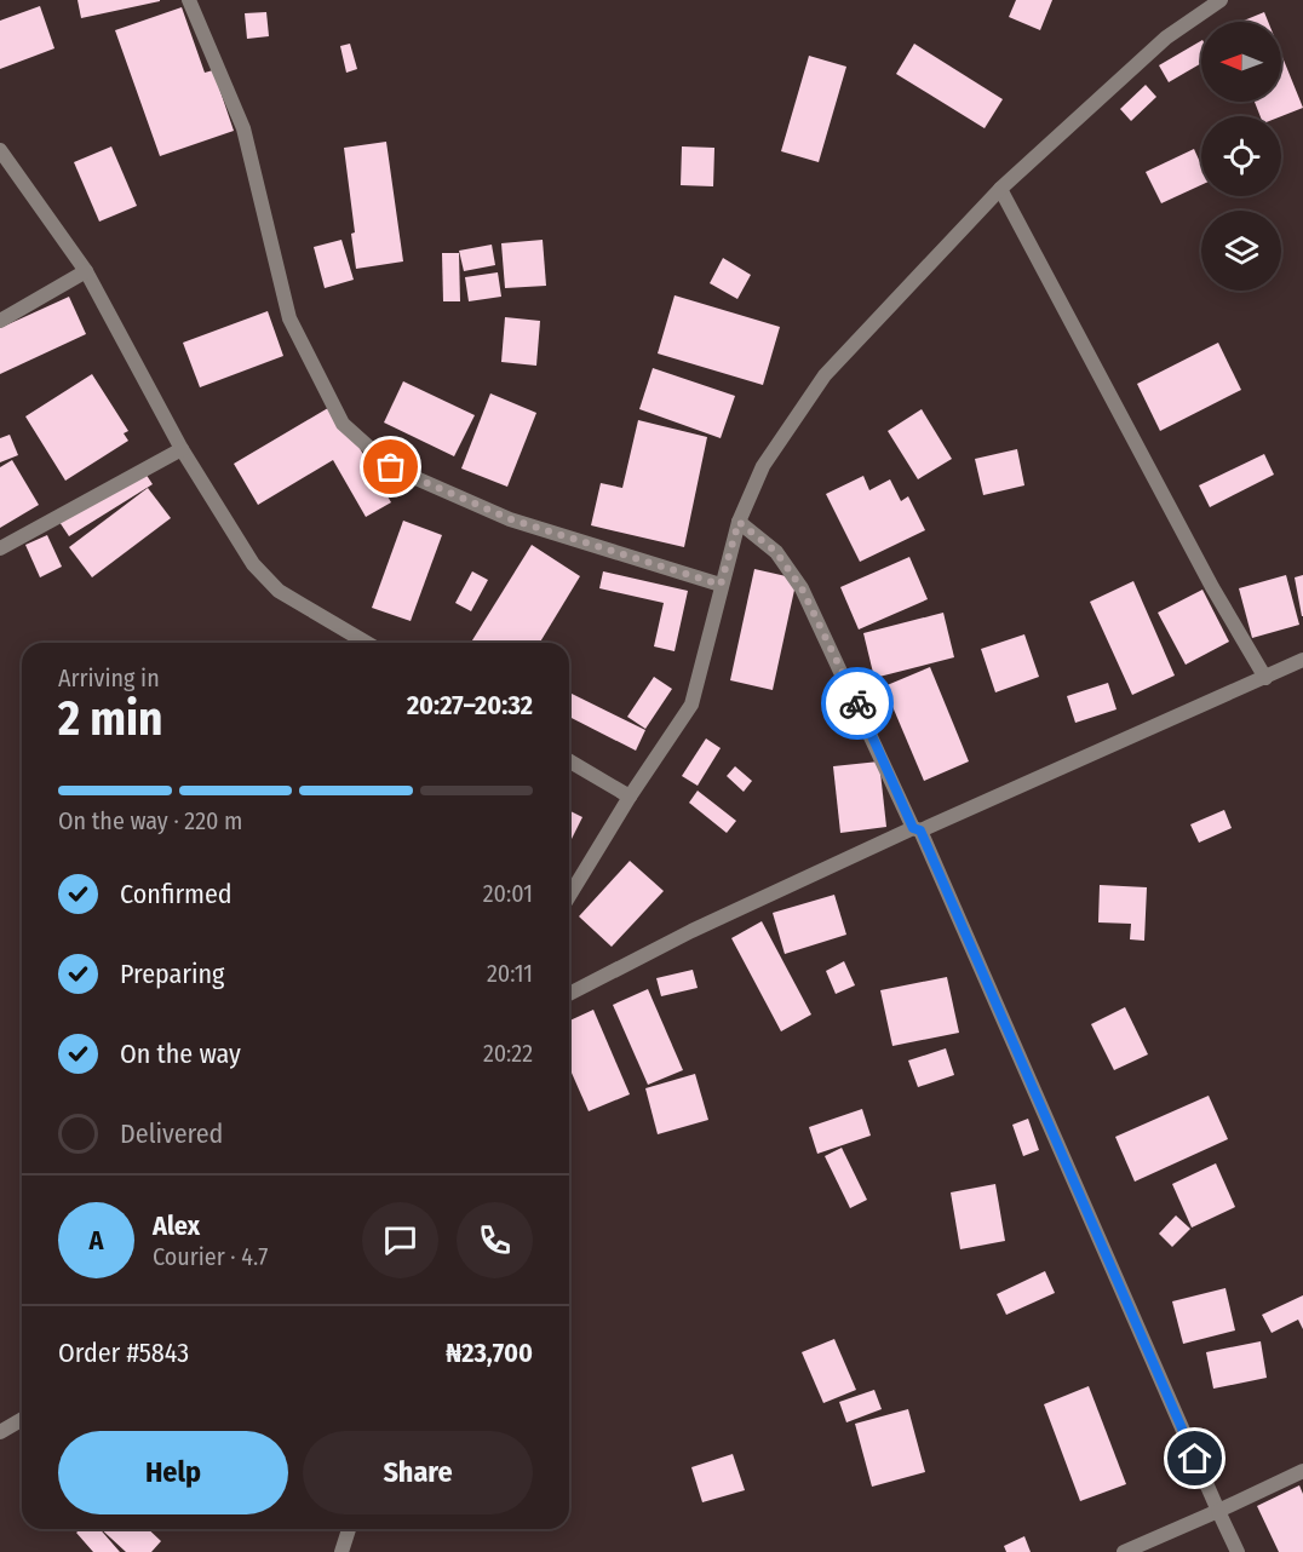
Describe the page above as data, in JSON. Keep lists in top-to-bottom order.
{
  "north": "left",
  "page": {
    "heading": ["2 min", "Arriving in", "20:27–20:32"],
    "panel": [
      "Alex",
      "Courier · 4.7",
      "Order #5843",
      "₦23,700"
    ],
    "bar": "On the way · 220 m",
    "list": [
      ["Confirmed", "20:01"],
      ["Preparing", "20:11"],
      ["On the way", "20:22"],
      "Delivered"
    ],
    "round": "A",
    "buttons": ["Help", "Share"]
  }
}
